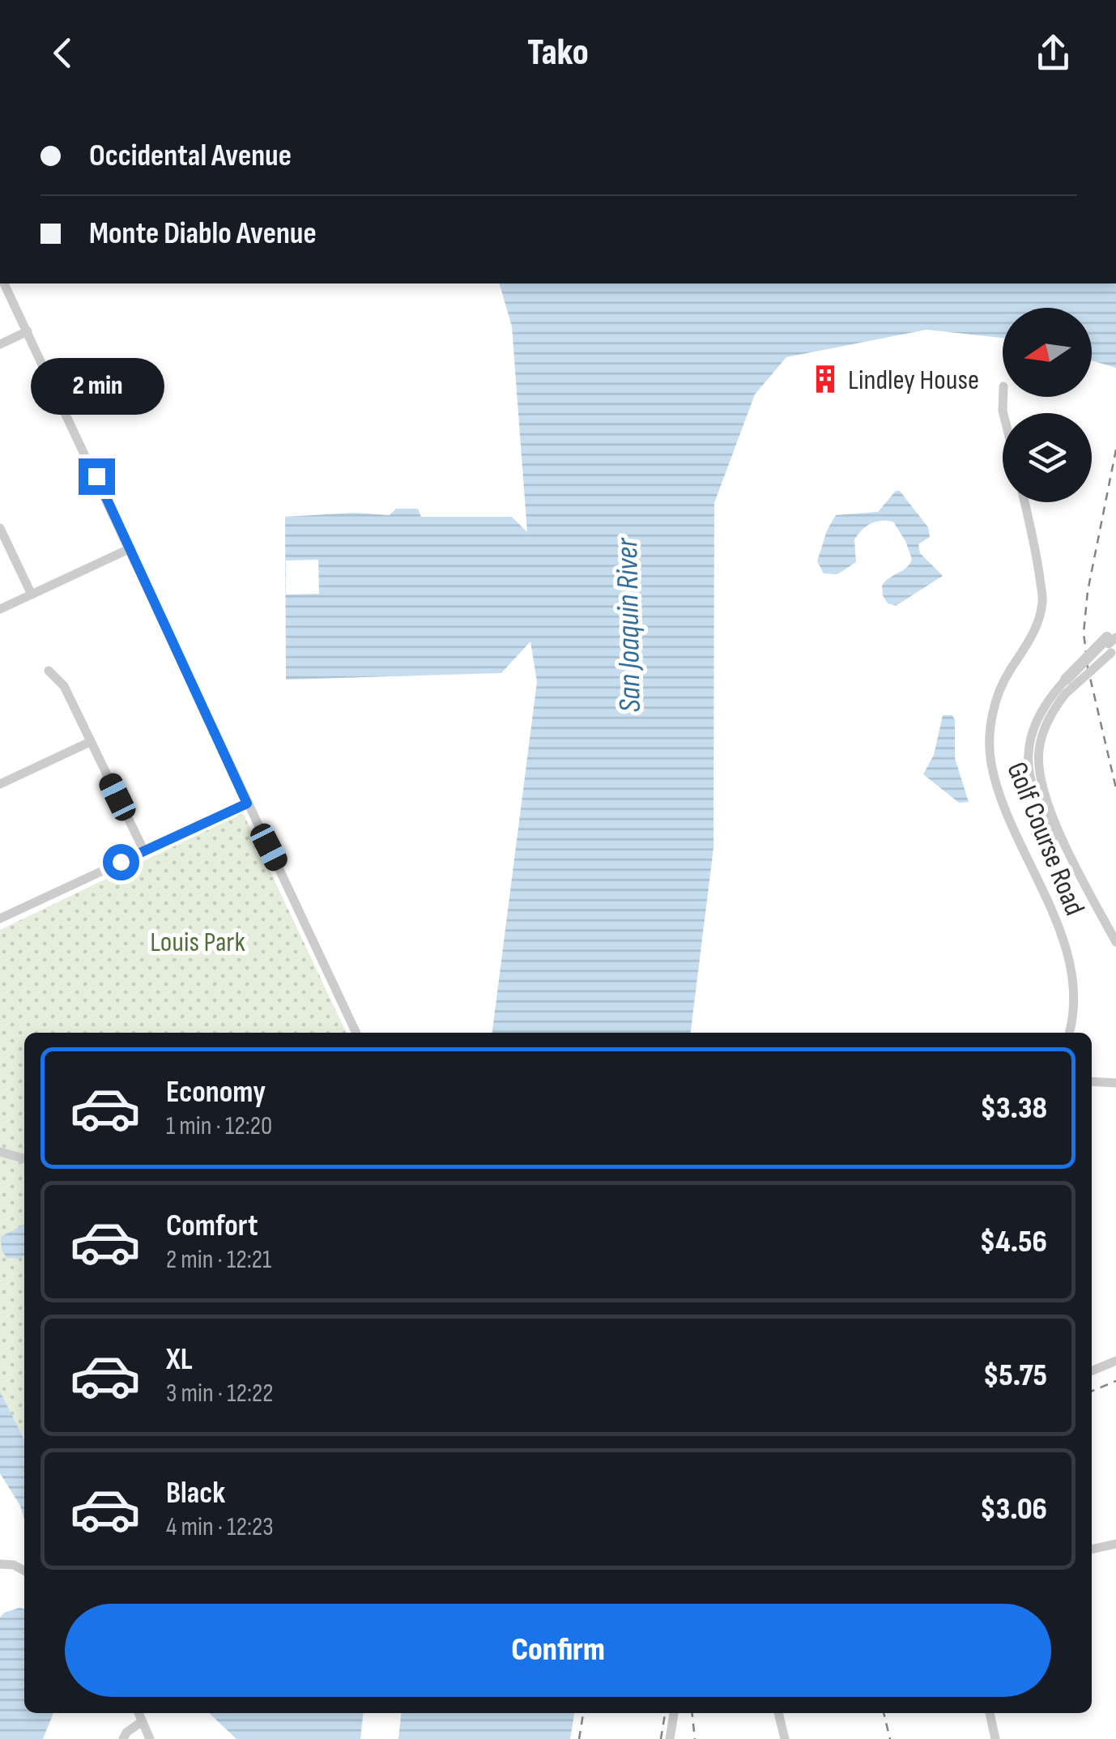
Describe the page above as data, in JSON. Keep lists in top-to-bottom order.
{
  "streets": {
    "street": ["Golf Course Road"]
  },
  "water": ["San Joaquin River"],
  "parks": ["Louis Park"],
  "places": {
    "building": ["Lindley House"]
  },
  "north": "left",
  "page": {
    "header": "Tako",
    "banner": ["Occidental Avenue", "Monte Diablo Avenue"],
    "bubble": "2 min",
    "list": [
      {
        "name": "Economy",
        "note": "1 min · 12:20",
        "value": "$3.38"
      },
      {
        "name": "Comfort",
        "note": "2 min · 12:21",
        "value": "$4.56"
      },
      {
        "name": "XL",
        "note": "3 min · 12:22",
        "value": "$5.75"
      },
      {
        "name": "Black",
        "note": "4 min · 12:23",
        "value": "$3.06"
      }
    ],
    "buttons": "Confirm"
  }
}
